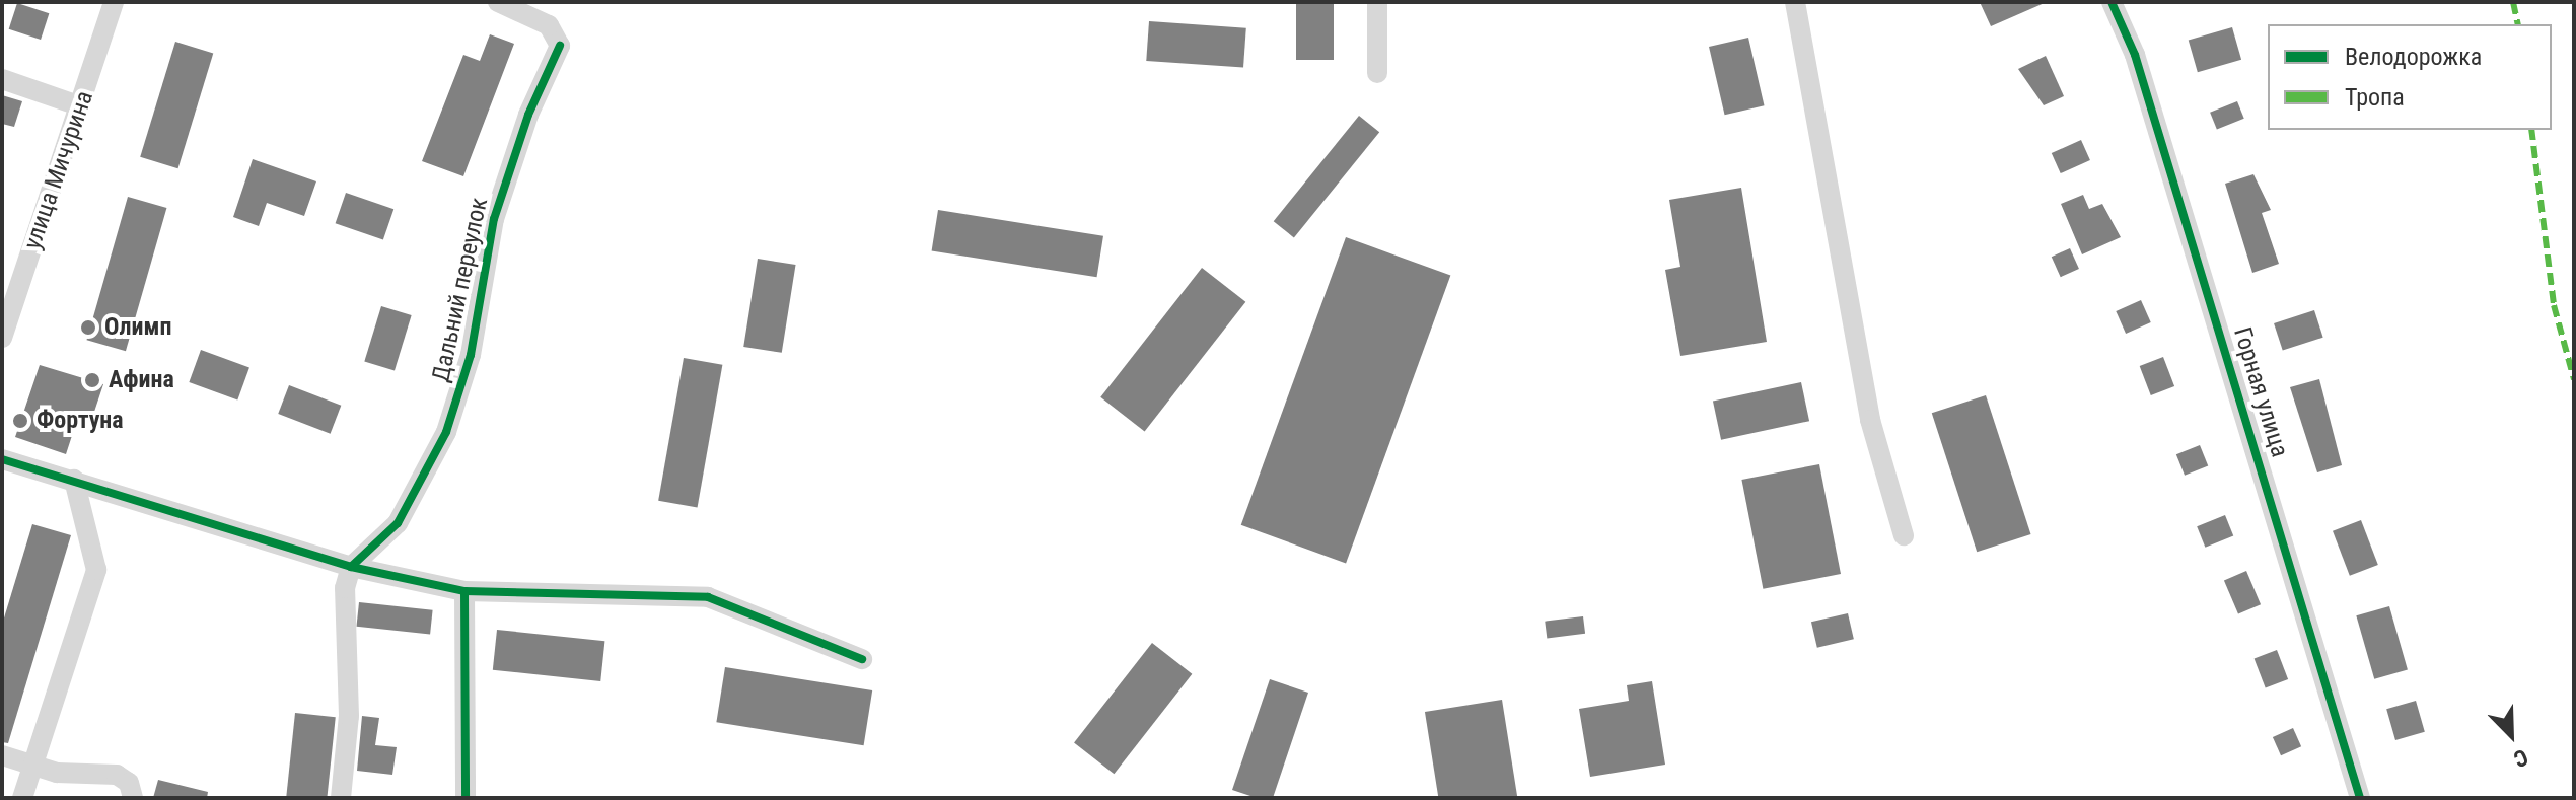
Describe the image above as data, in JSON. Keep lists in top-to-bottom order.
{
  "streets": {
    "street": ["улица Мичурина", "Дальний переулок", "Горная улица"]
  },
  "places": ["Олимп", "Афина", "Фортуна"],
  "legend": ["Велодорожка", "Тропа"],
  "north": "bottom right"
}
